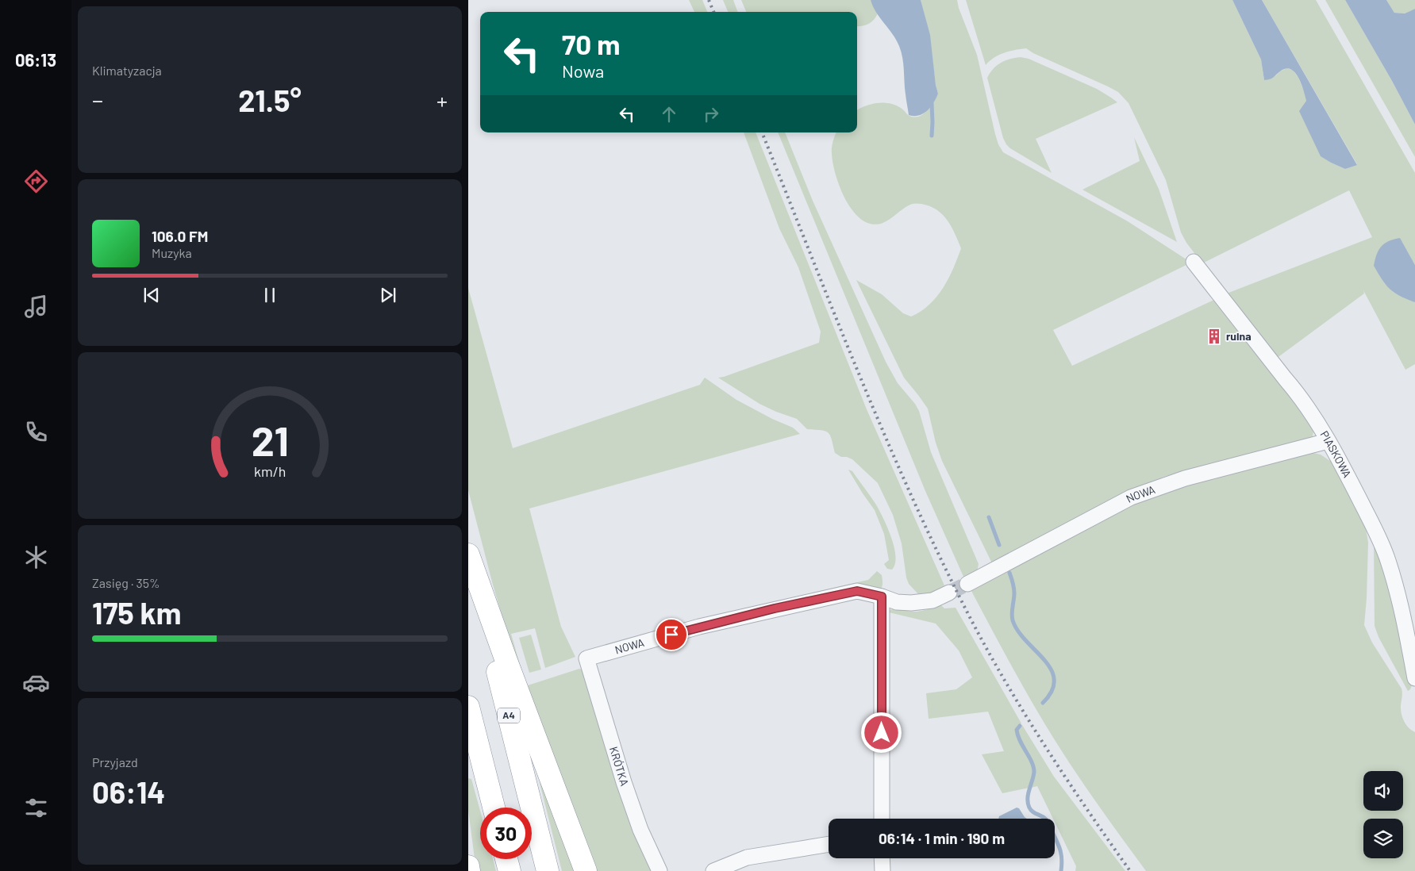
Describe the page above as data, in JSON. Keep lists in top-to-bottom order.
{
  "streets": {
    "highway": ["A4"],
    "street": ["PIASKOWA", "NOWA", "KRÓTKA"]
  },
  "crossings": [
    ["PIASKOWA", "NOWA"],
    ["NOWA", "KRÓTKA"]
  ],
  "places": {
    "building": ["ruina"]
  },
  "page": {
    "tabs": "06:13",
    "tile": [
      "Klimatyzacja",
      ["Zasięg · 35%", "175 km"],
      ["Przyjazd", "06:14"]
    ],
    "turn": ["70 m", "Nowa"],
    "heat": ["−", "21.5°", "+"],
    "song": ["106.0 FM", "Muzyka"],
    "limit": "30",
    "trip": "06:14 · 1 min · 190 m",
    "gauge": ["21", "km/h"]
  }
}
